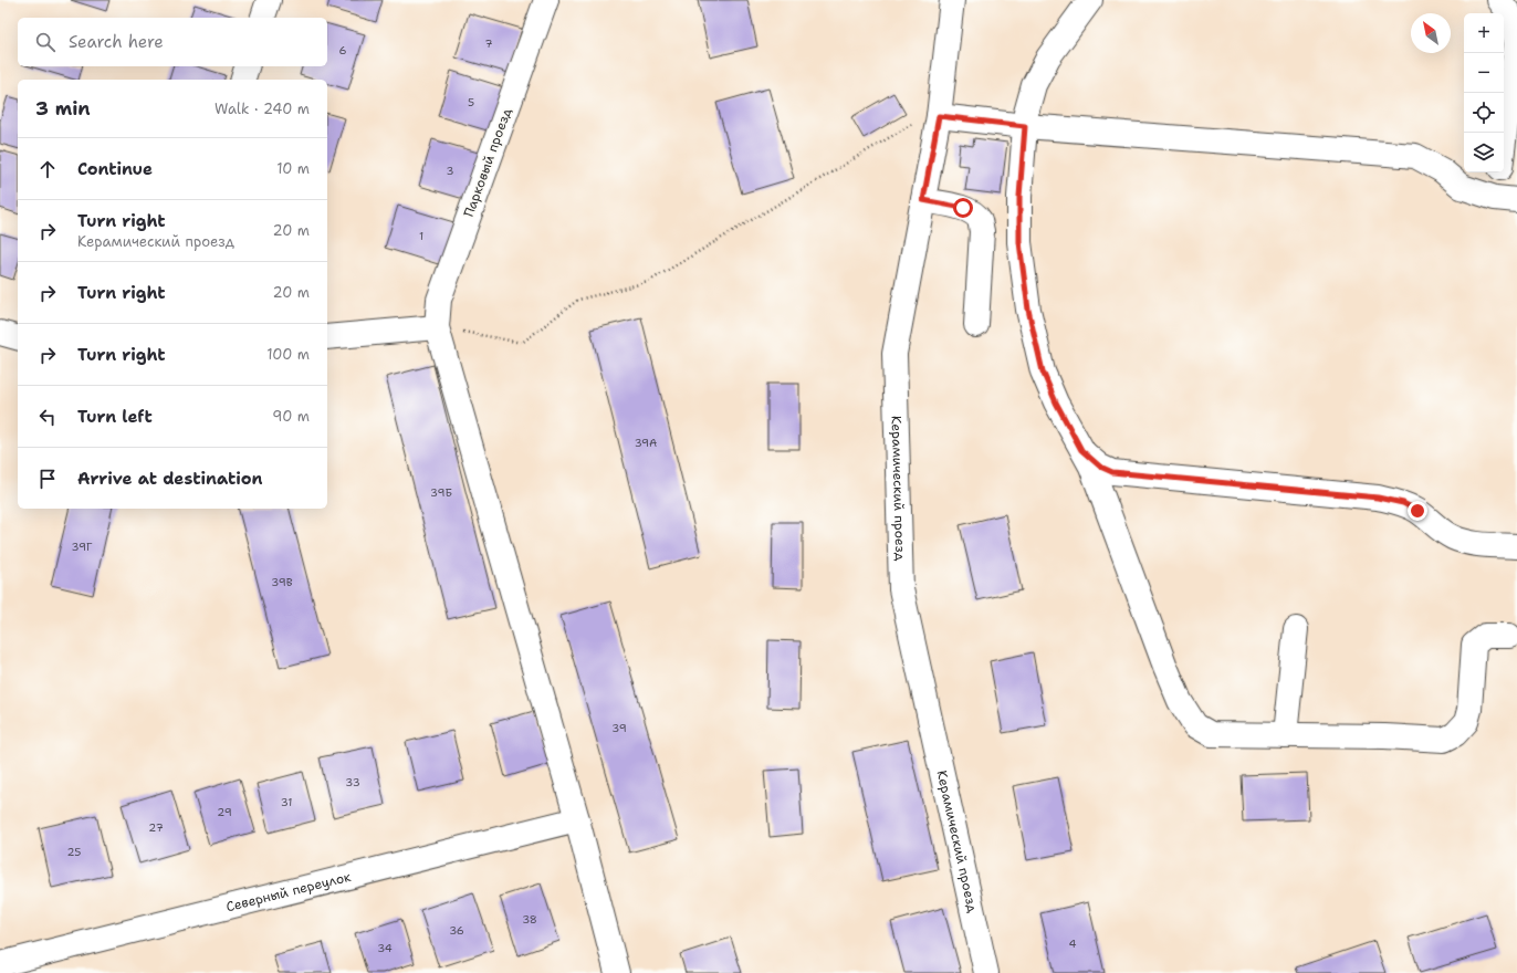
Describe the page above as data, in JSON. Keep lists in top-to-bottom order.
{
  "streets": {
    "street": ["Парковый проезд", "Керамический проезд", "Северный переулок"]
  },
  "house_numbers": [
    "7",
    "6",
    "5",
    "3",
    "1",
    "39А",
    "39Б",
    "39Г",
    "39В",
    "39",
    "33",
    "31",
    "29",
    "27",
    "25",
    "38",
    "36",
    "4",
    "34"
  ],
  "north": "top left",
  "page": {
    "map_buttons": ["+", "−"],
    "search": "Search here",
    "heading": ["3 min", "Walk · 240 m"],
    "list": [
      ["Continue", "10 m"],
      ["Turn right", "Керамический проезд", "20 m"],
      ["Turn right", "20 m"],
      ["Turn right", "100 m"],
      ["Turn left", "90 m"],
      "Arrive at destination"
    ]
  }
}
